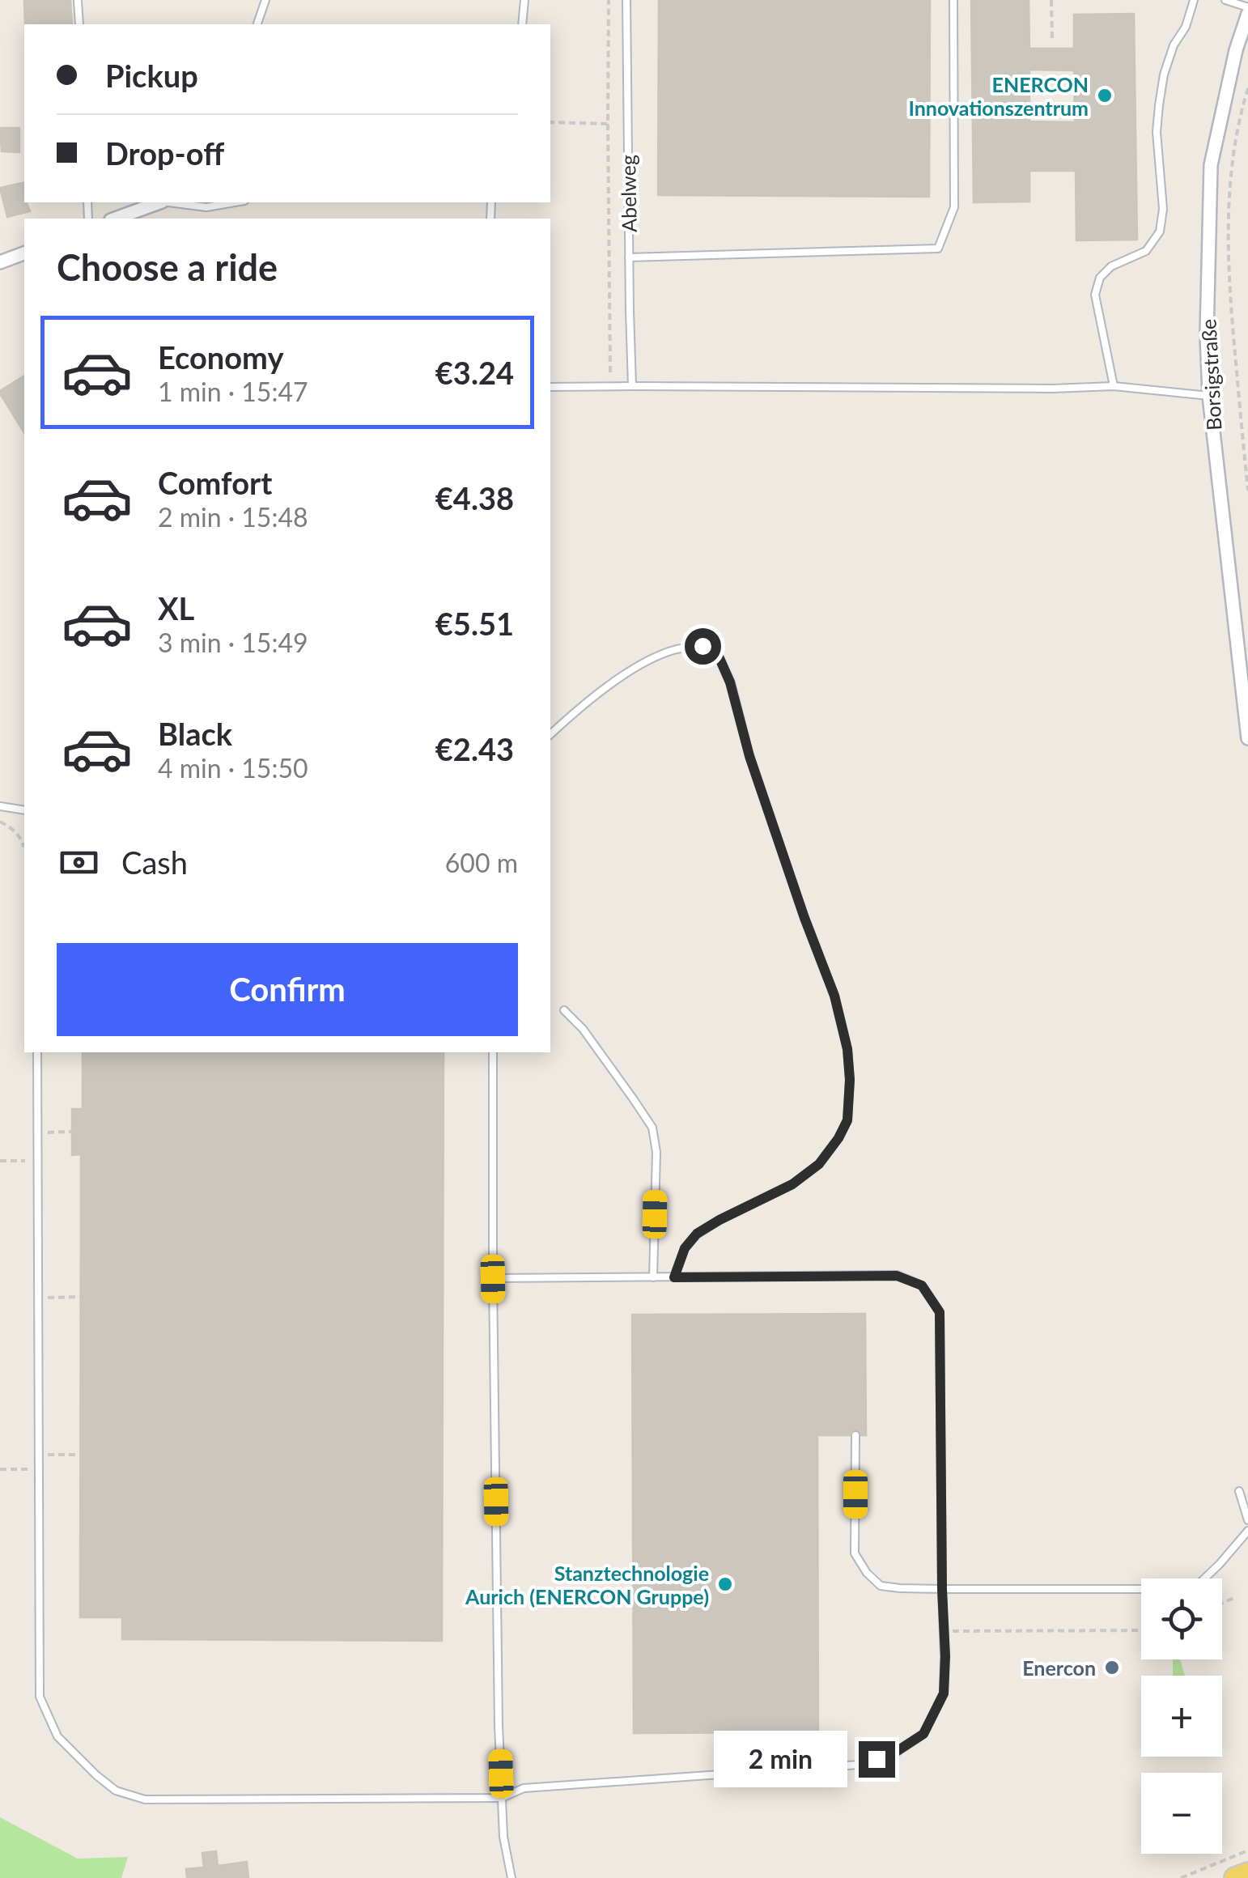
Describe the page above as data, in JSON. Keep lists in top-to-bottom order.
{
  "streets": {
    "street": ["Borsigstraße"],
    "lane": ["Abelweg"]
  },
  "places": ["ENERCON Innovationszentrum", "Stanztechnologie Aurich (ENERCON Gruppe)", "Enercon"],
  "page": {
    "banner": ["Pickup", "Drop-off"],
    "heading": "Choose a ride",
    "list": [
      {
        "name": "Economy",
        "note": "1 min · 15:47",
        "value": "€3.24"
      },
      {
        "name": "Comfort",
        "note": "2 min · 15:48",
        "value": "€4.38"
      },
      {
        "name": "XL",
        "note": "3 min · 15:49",
        "value": "€5.51"
      },
      {
        "name": "Black",
        "note": "4 min · 15:50",
        "value": "€2.43"
      }
    ],
    "pay": ["Cash", "600 m"],
    "buttons": "Confirm",
    "map_buttons": ["+", "−"],
    "bubble": "2 min"
  }
}
